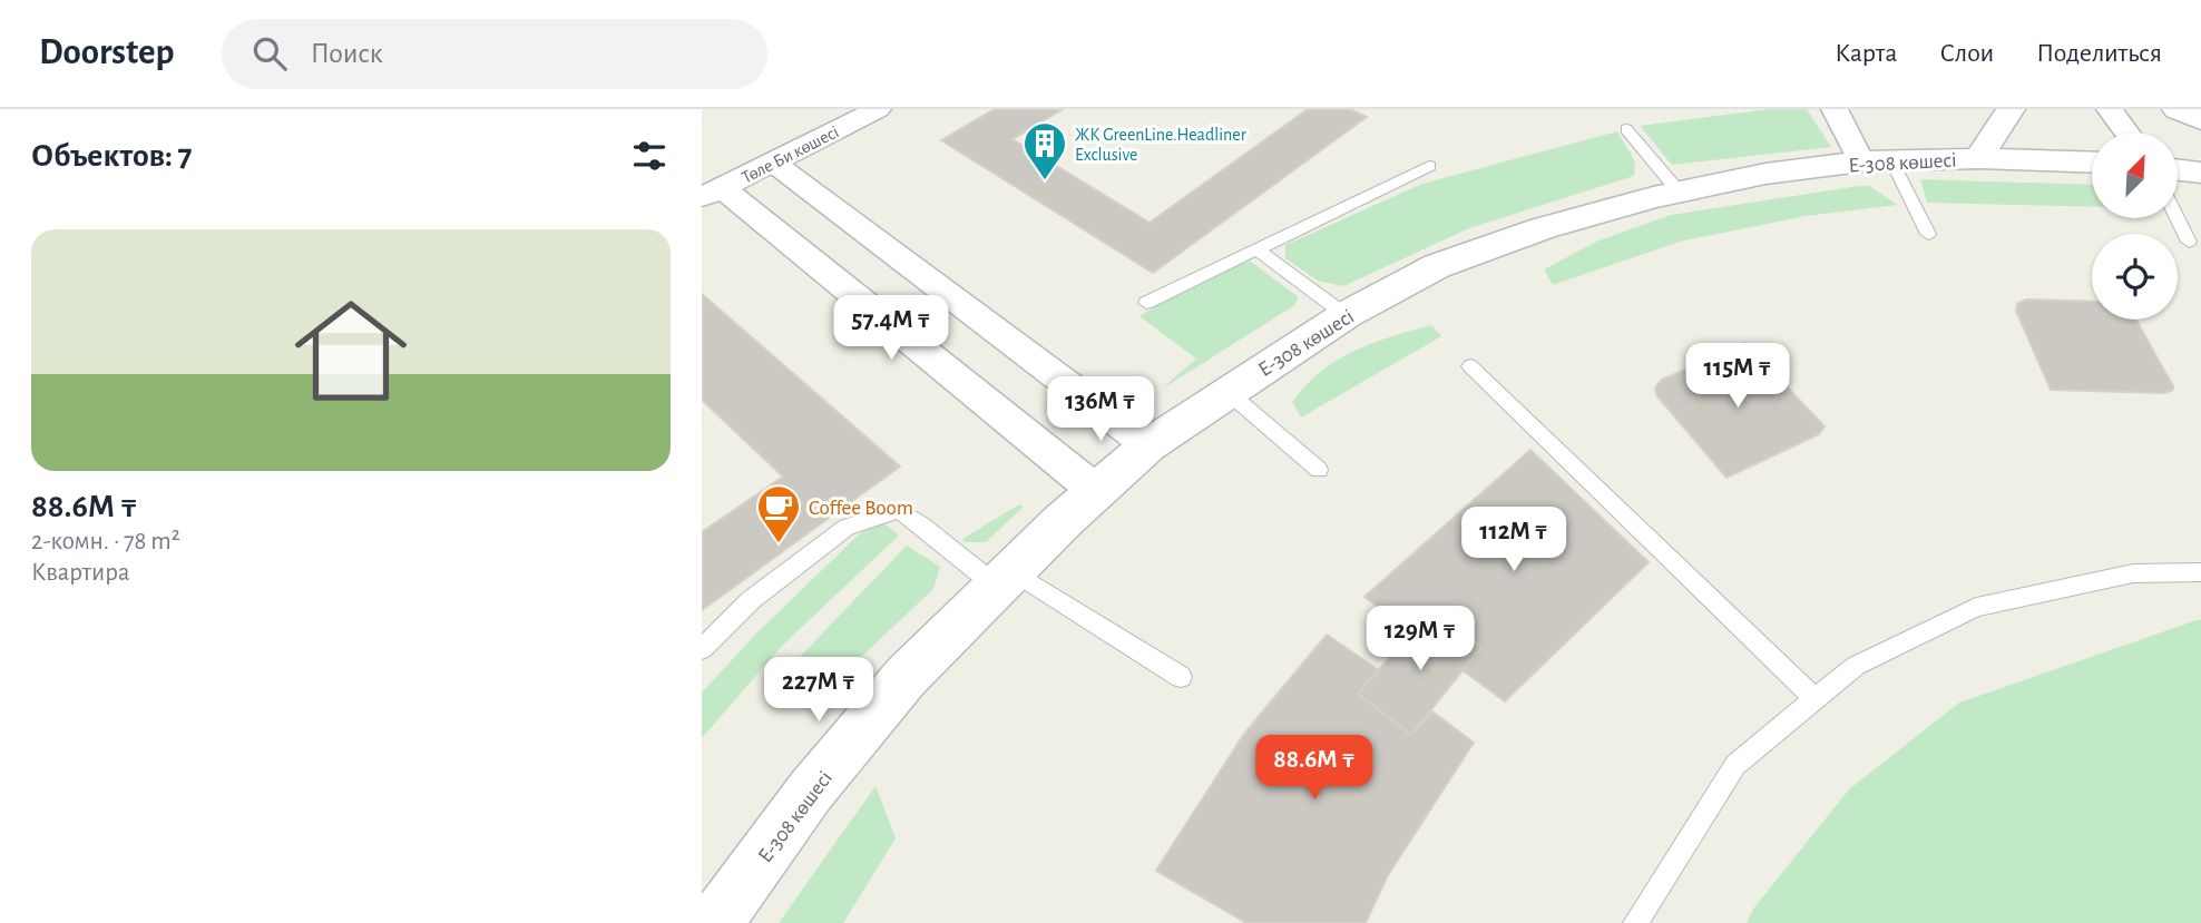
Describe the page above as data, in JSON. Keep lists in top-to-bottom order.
{
  "streets": {
    "street": ["Төле Би көшесі", "Е-308 көшесі"]
  },
  "places": {
    "building": ["ЖК GreenLine.Headliner Exclusive"],
    "cafe": ["Coffee Boom"]
  },
  "north": "top right",
  "page": {
    "header": "Doorstep",
    "search": "Поиск",
    "nav": ["Карта", "Слои", "Поделиться"],
    "heading": "Объектов: 7",
    "list": [
      {
        "name": "88.6M ₸",
        "note": "2-комн. · 78 m² · Квартира"
      }
    ],
    "price": [
      "57.4M ₸",
      "115M ₸",
      "136M ₸",
      "112M ₸",
      "129M ₸",
      "227M ₸",
      "88.6M ₸"
    ]
  }
}
